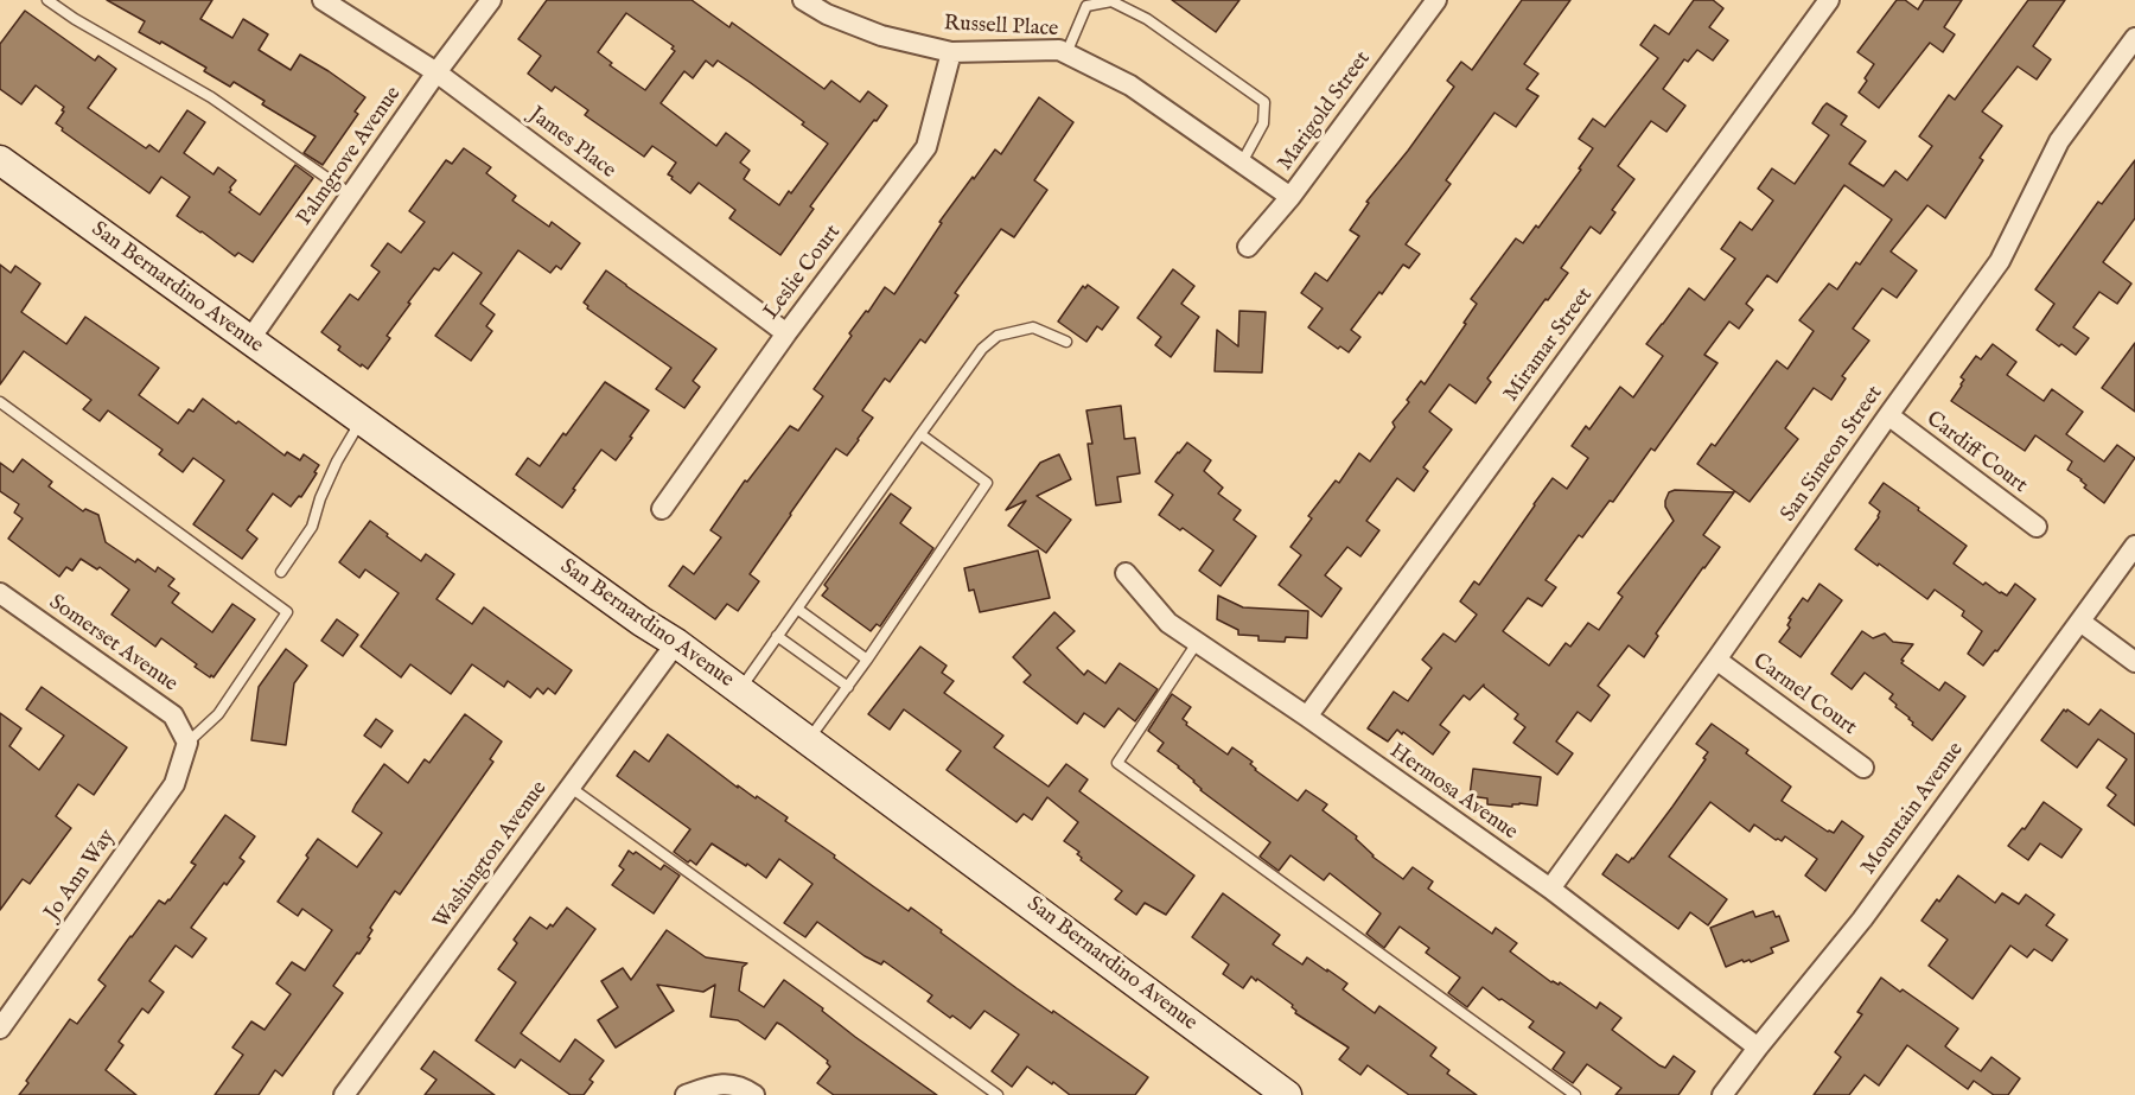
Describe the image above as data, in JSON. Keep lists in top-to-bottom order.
{
  "streets": {
    "main road": ["San Bernardino Avenue"],
    "street": [
      "Russell Place",
      "Marigold Street",
      "James Place",
      "Palmgrove Avenue",
      "Leslie Court",
      "Miramar Street",
      "Cardiff Court",
      "San Simeon Street",
      "Somerset Avenue",
      "Carmel Court",
      "Hermosa Avenue",
      "Mountain Avenue",
      "Washington Avenue",
      "Jo Ann Way"
    ]
  },
  "crossings": [
    ["Russell Place", "Marigold Street"],
    ["Russell Place", "Leslie Court"],
    ["James Place", "Palmgrove Avenue"],
    ["James Place", "Leslie Court"],
    ["Palmgrove Avenue", "San Bernardino Avenue"],
    ["San Bernardino Avenue", "Washington Avenue"],
    ["Miramar Street", "Hermosa Avenue"],
    ["Cardiff Court", "San Simeon Street"],
    ["San Simeon Street", "Carmel Court"],
    ["San Simeon Street", "Hermosa Avenue"],
    ["Somerset Avenue", "Jo Ann Way"],
    ["Hermosa Avenue", "Mountain Avenue"]
  ]
}
